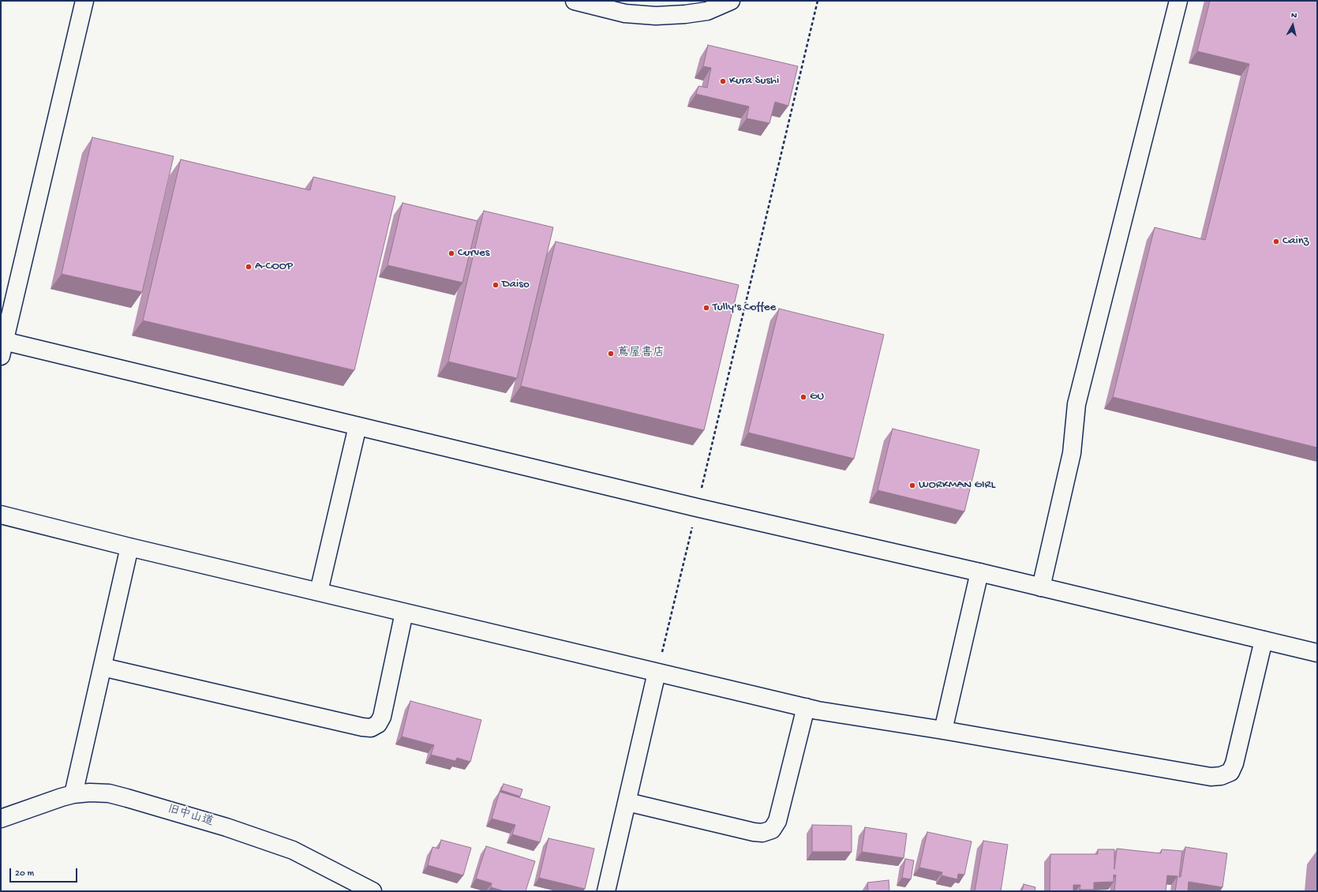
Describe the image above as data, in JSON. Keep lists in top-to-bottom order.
{
  "streets": {
    "street": ["旧中山道"]
  },
  "places": [
    "Kura Sushi",
    "Cainz",
    "Curves",
    "A-COOP",
    "Daiso",
    "Tully's Coffee",
    "蔦屋書店",
    "GU",
    "WORKMAN GIRL"
  ],
  "scale_bar": "20 m",
  "north": "top"
}
